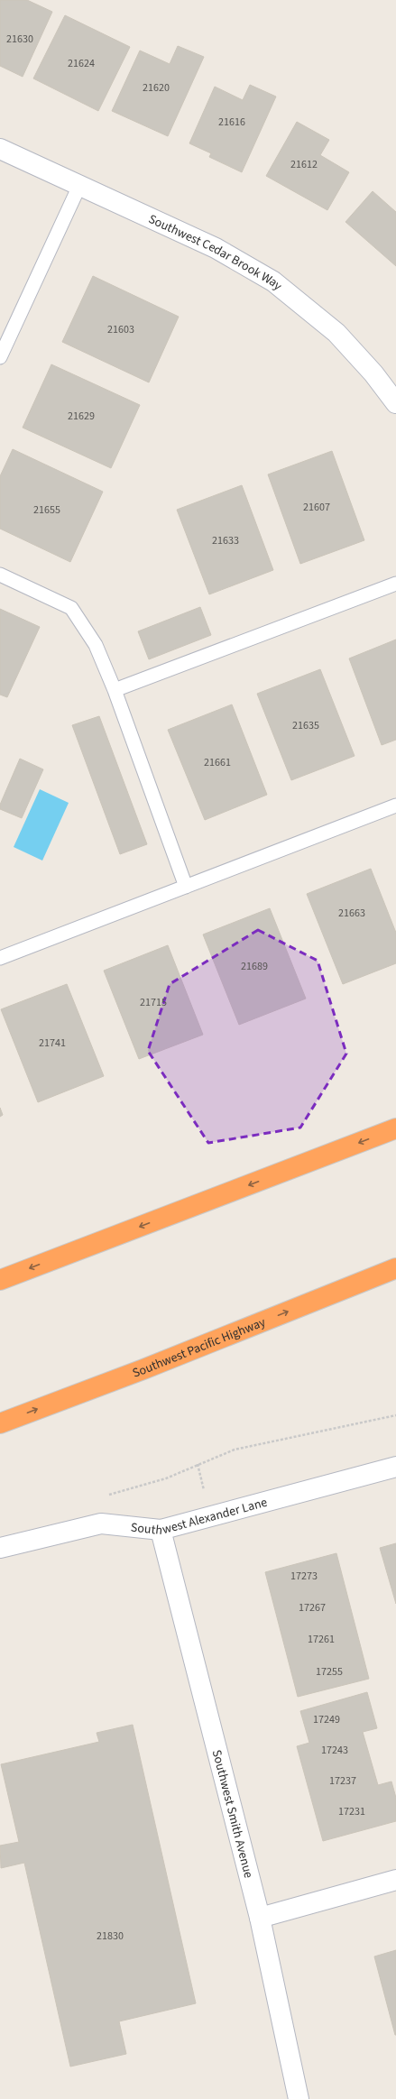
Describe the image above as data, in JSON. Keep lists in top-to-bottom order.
{
  "streets": {
    "highway": ["Southwest Pacific Highway"],
    "street": ["Southwest Cedar Brook Way", "Southwest Alexander Lane", "Southwest Smith Avenue"]
  },
  "crossings": [
    ["Southwest Alexander Lane", "Southwest Smith Avenue"]
  ],
  "house_numbers": [
    "21630",
    "21624",
    "21620",
    "21616",
    "21612",
    "21603",
    "21629",
    "21607",
    "21655",
    "21633",
    "21635",
    "21661",
    "21663",
    "21689",
    "21715",
    "21741",
    "17273",
    "17267",
    "17261",
    "17255",
    "17249",
    "17243",
    "17237",
    "17231",
    "21830"
  ]
}
